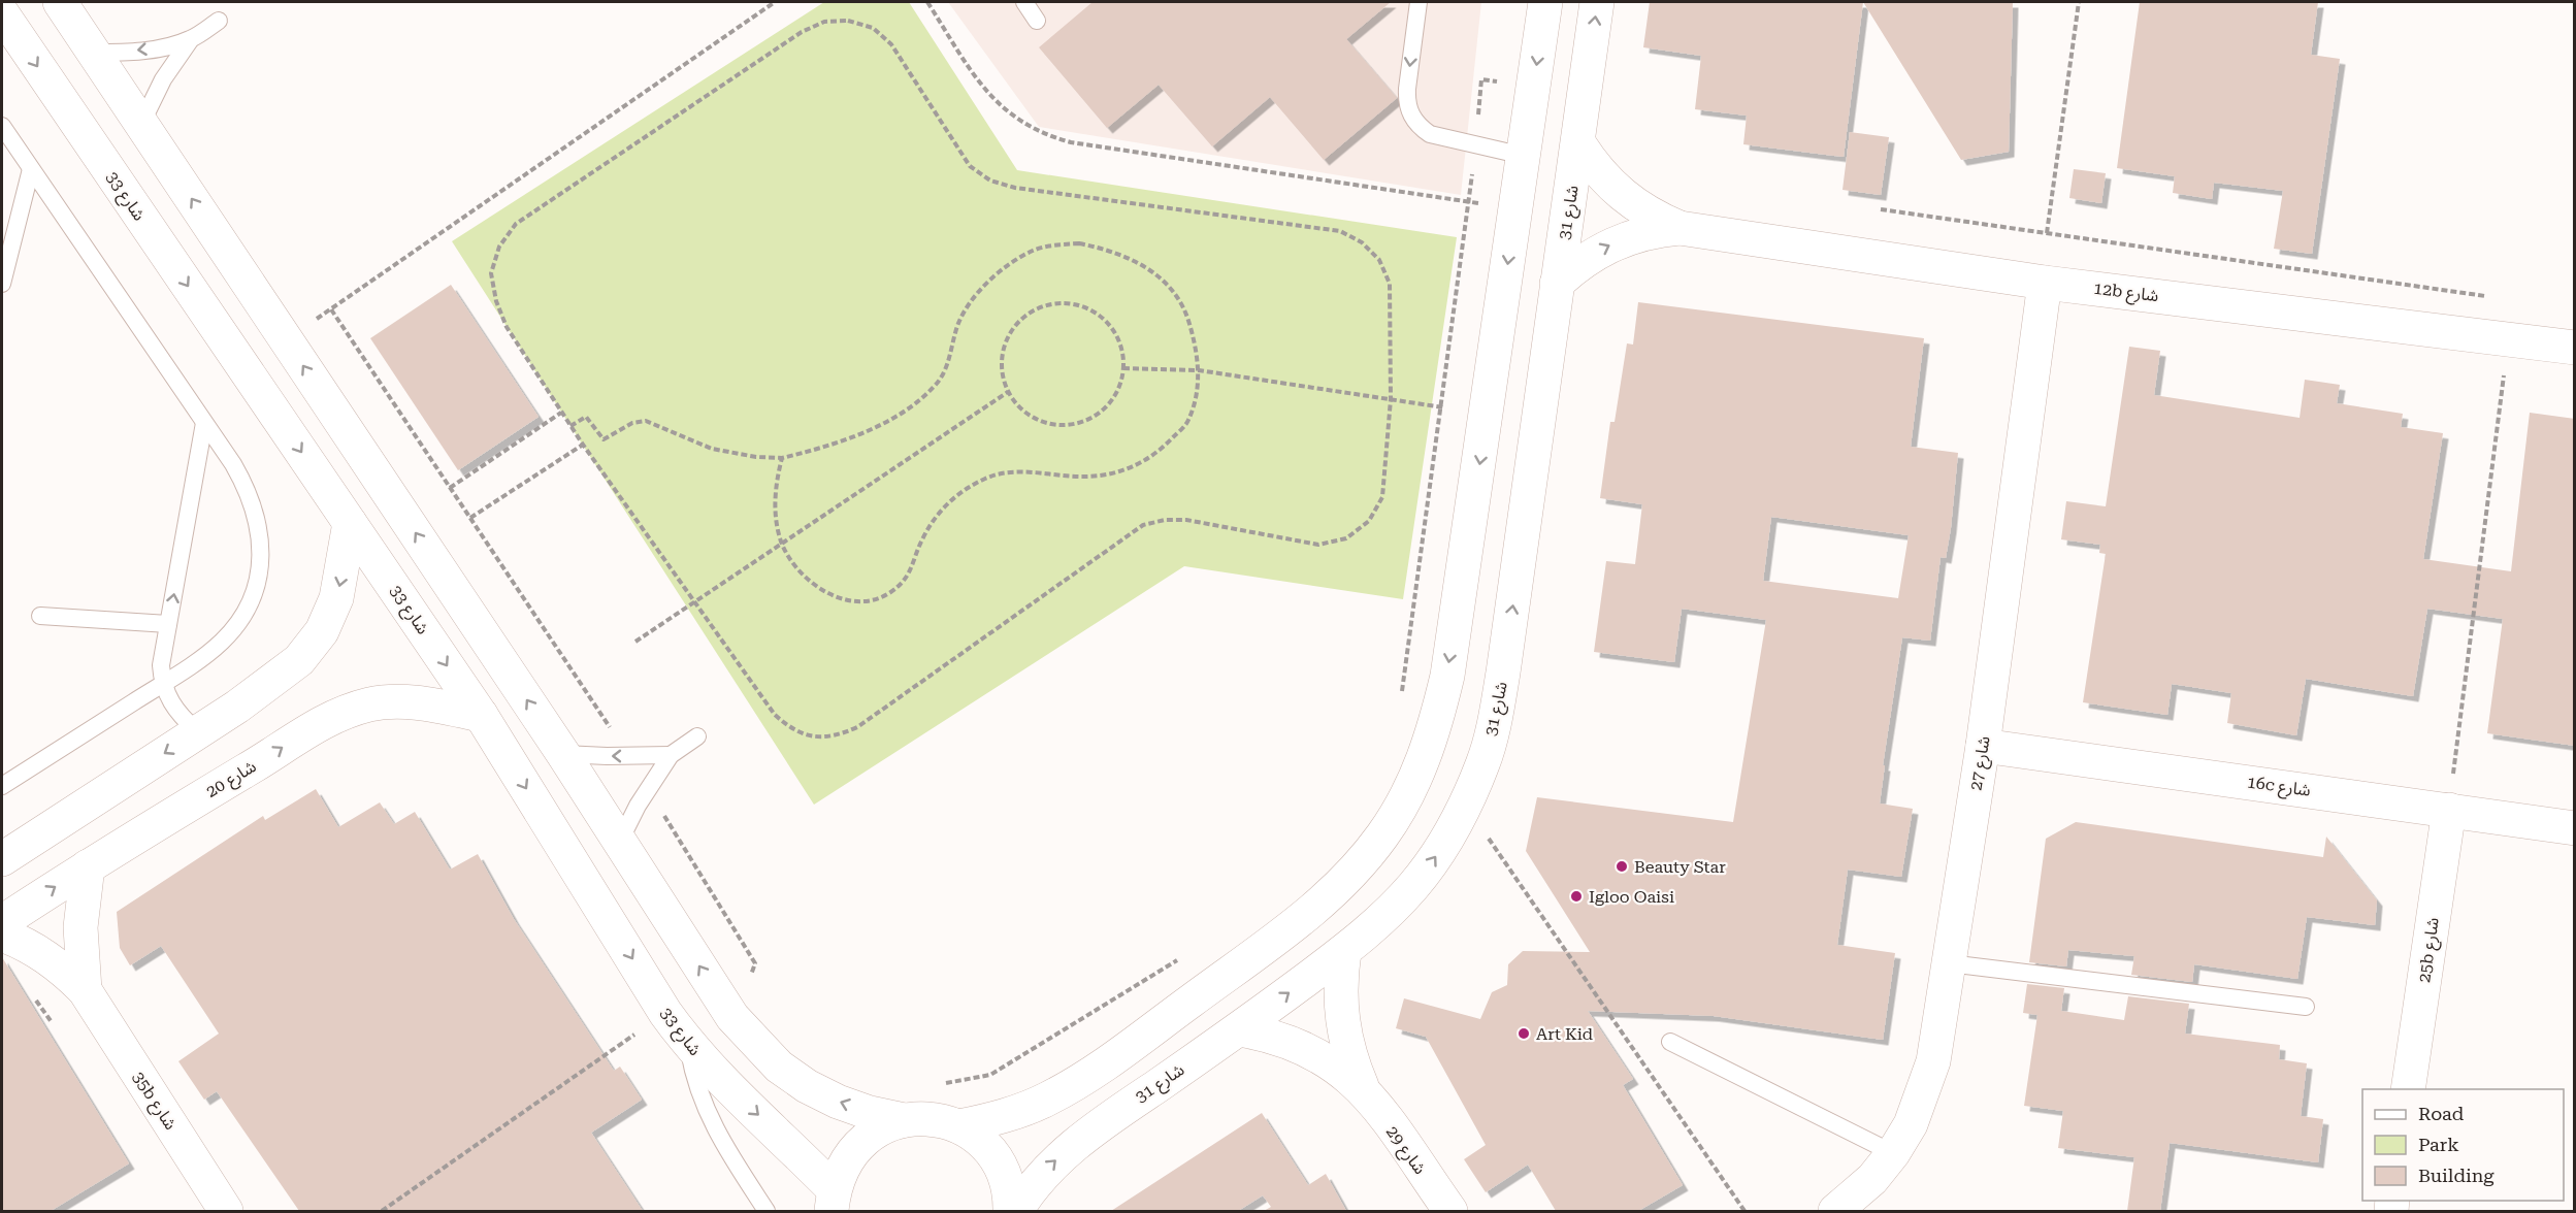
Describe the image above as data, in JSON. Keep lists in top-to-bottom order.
{
  "streets": {
    "street": [
      "شارع 33",
      "شارع 31",
      "12b شارع",
      "شارع 27",
      "شارع 20",
      "16c شارع",
      "25b شارع",
      "35b شارع",
      "شارع 29"
    ]
  },
  "crossings": [
    ["شارع 33", "شارع 20"],
    ["شارع 31", "12b شارع"],
    ["شارع 31", "شارع 29"],
    ["12b شارع", "شارع 27"],
    ["شارع 27", "16c شارع"],
    ["شارع 20", "35b شارع"],
    ["16c شارع", "25b شارع"]
  ],
  "places": ["Beauty Star", "Igloo Oaisi", "Art Kid"],
  "legend": ["Road", "Park", "Building"]
}
